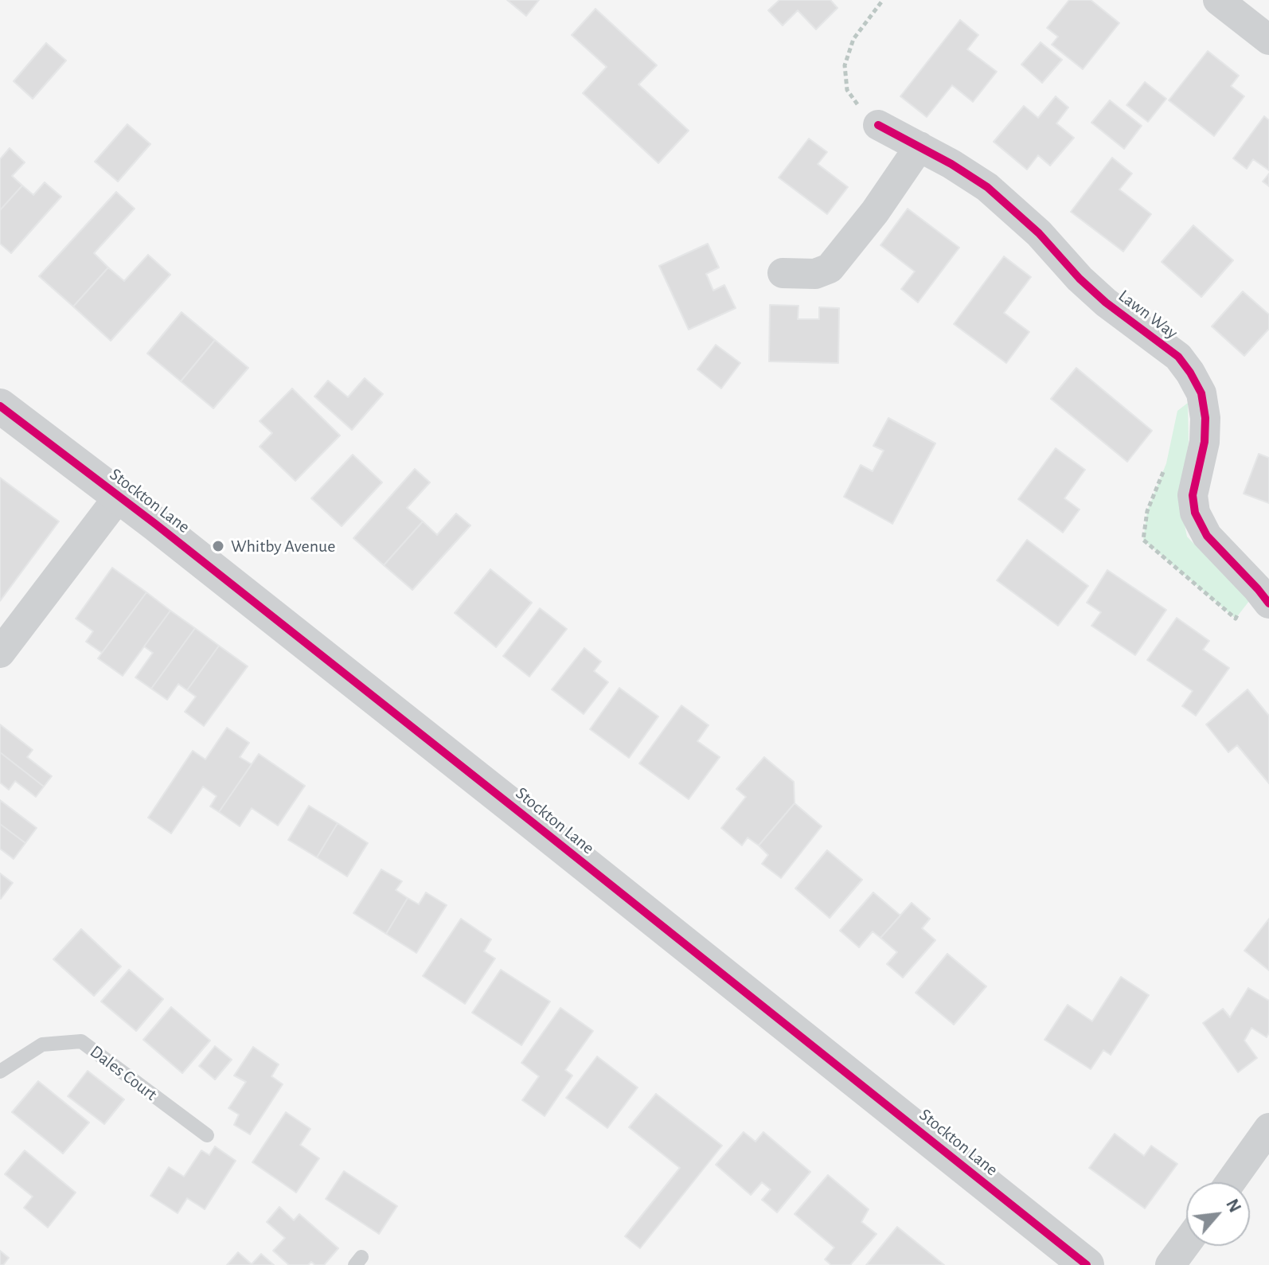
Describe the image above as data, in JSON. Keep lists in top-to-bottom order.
{
  "streets": {
    "street": ["Lawn Way", "Stockton Lane"],
    "lane": ["Dales Court"]
  },
  "places": ["Whitby Avenue"],
  "north": "top right"
}
